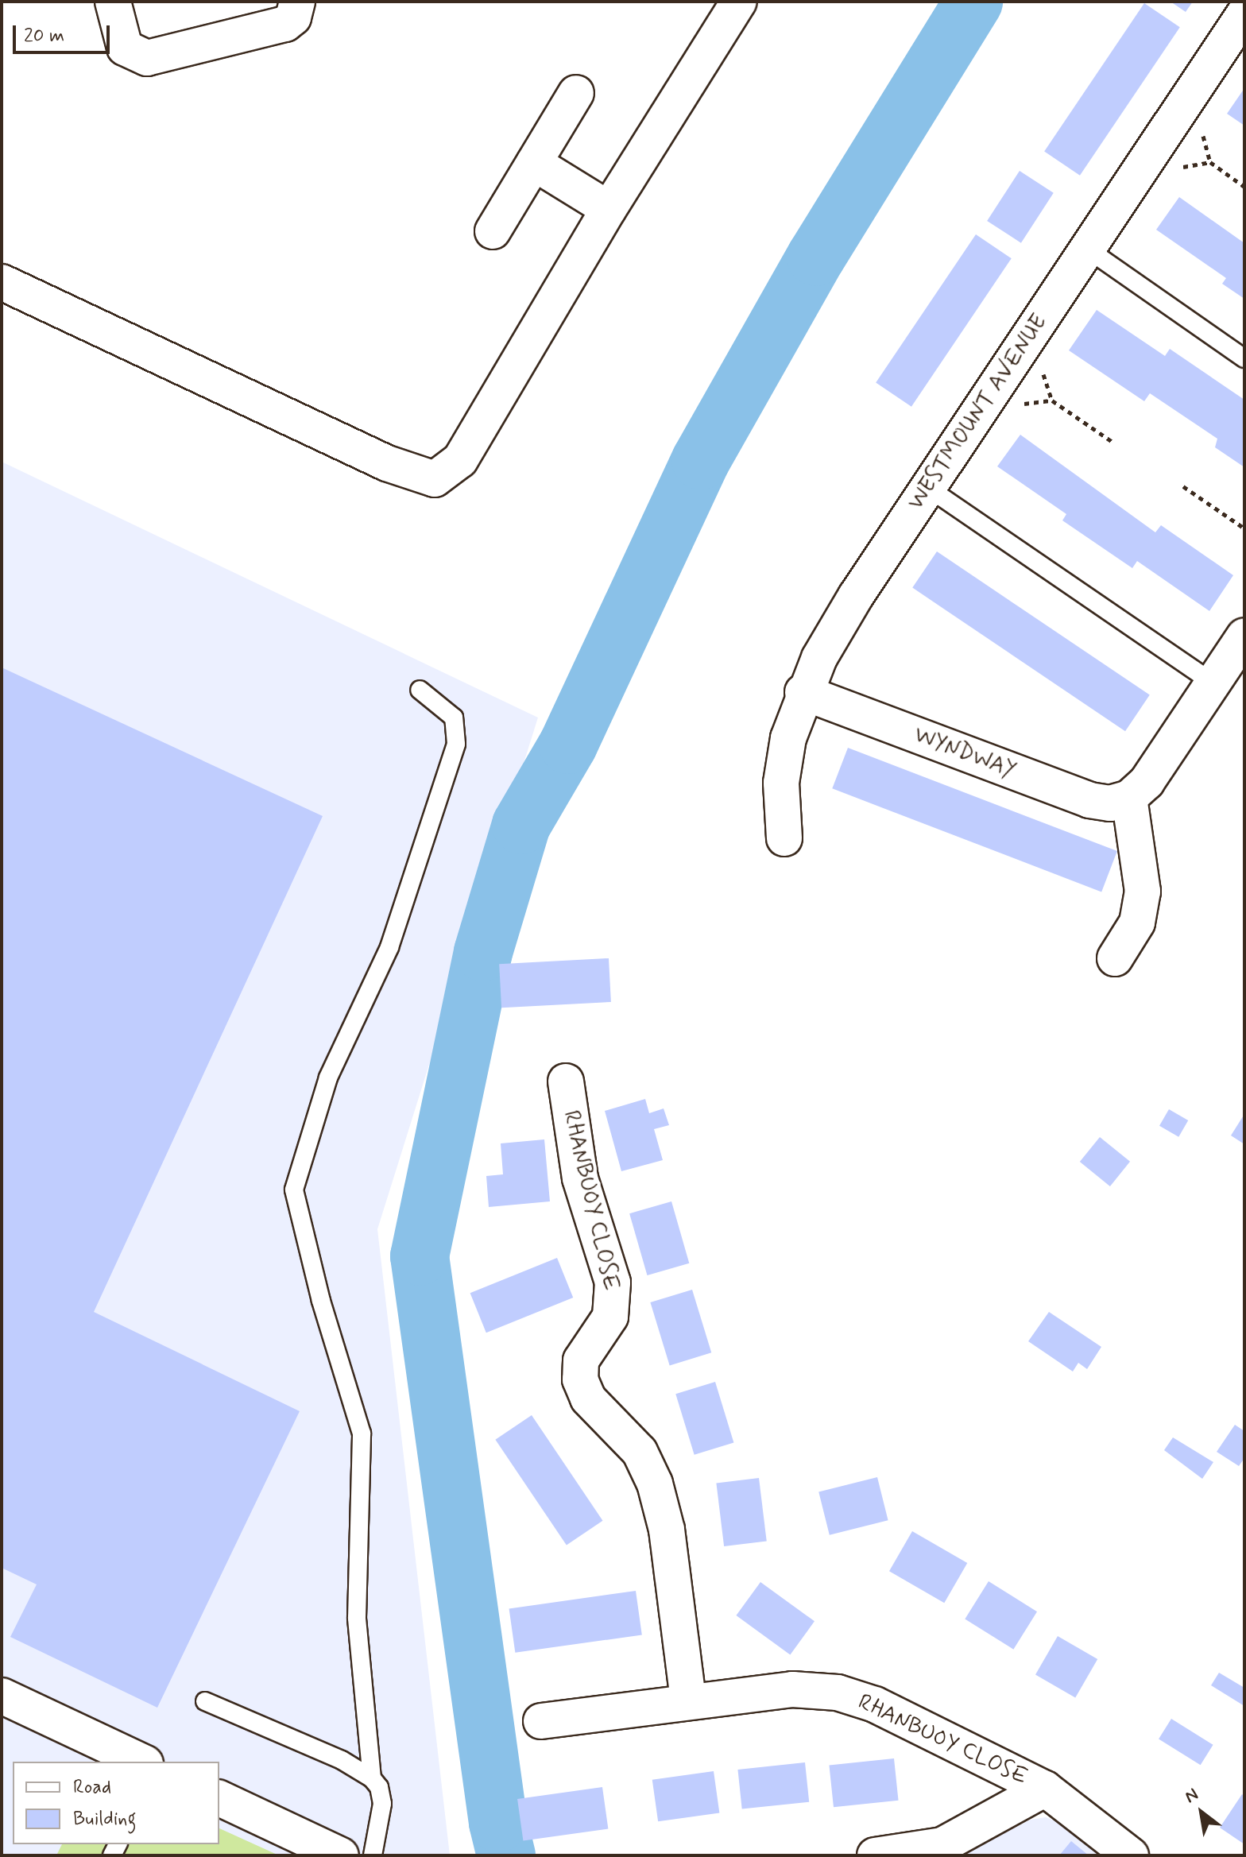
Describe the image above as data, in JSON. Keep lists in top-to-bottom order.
{
  "streets": {
    "street": ["WESTMOUNT AVENUE", "WYNDWAY", "RHANBUOY CLOSE"]
  },
  "crossings": [
    ["WESTMOUNT AVENUE", "WYNDWAY"]
  ],
  "legend": ["Road", "Building"],
  "scale_bar": "20 m",
  "north": "top left"
}
